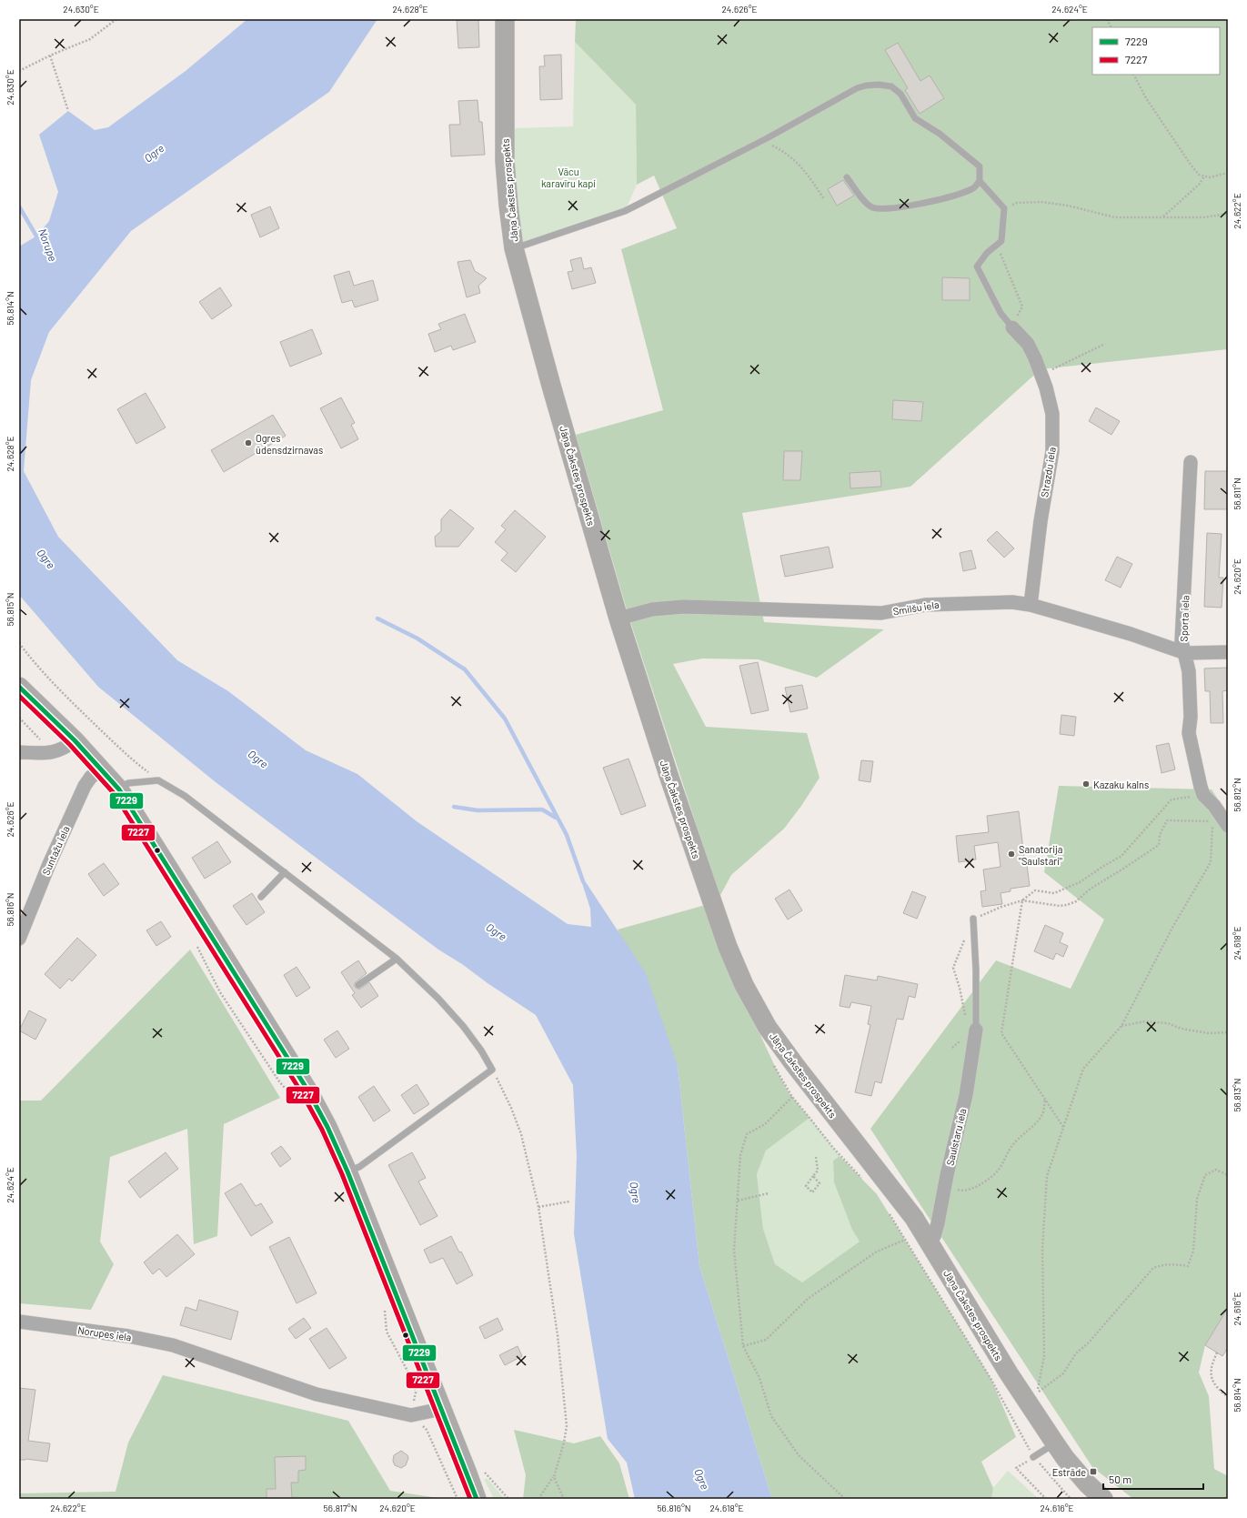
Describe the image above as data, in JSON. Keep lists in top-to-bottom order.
{
  "streets": {
    "street": [
      "Jāņa Čakstes prospekts",
      "Strazdu iela",
      "Smilšu iela",
      "Sporta iela",
      "Suntažu iela",
      "Saulstaru iela",
      "Norupes iela"
    ]
  },
  "crossings": [
    ["Jāņa Čakstes prospekts", "Smilšu iela"],
    ["Jāņa Čakstes prospekts", "Saulstaru iela"],
    ["Strazdu iela", "Smilšu iela"],
    ["Smilšu iela", "Sporta iela"]
  ],
  "water": ["Ogre", "Norupe"],
  "parks": ["Vācu karavīru kapi"],
  "places": {
    "other": ["Ogres ūdensdzirnavas", "Kazaku kalns", "Sanatorija \"Saulstari\""],
    "transit": ["Estrāde"]
  },
  "lines": ["transit line 7229", "transit line 7227"],
  "legend": ["7229", "7227"],
  "scale_bar": "50 m",
  "coordinates": [
    "24.630°E",
    "24.628°E",
    "24.626°E",
    "24.624°E",
    "24.622°E",
    "56.814°N",
    "56.811°N",
    "24.620°E",
    "56.815°N",
    "56.812°N",
    "56.816°N",
    "24.618°E",
    "56.813°N",
    "24.616°E",
    "56.817°N"
  ]
}
